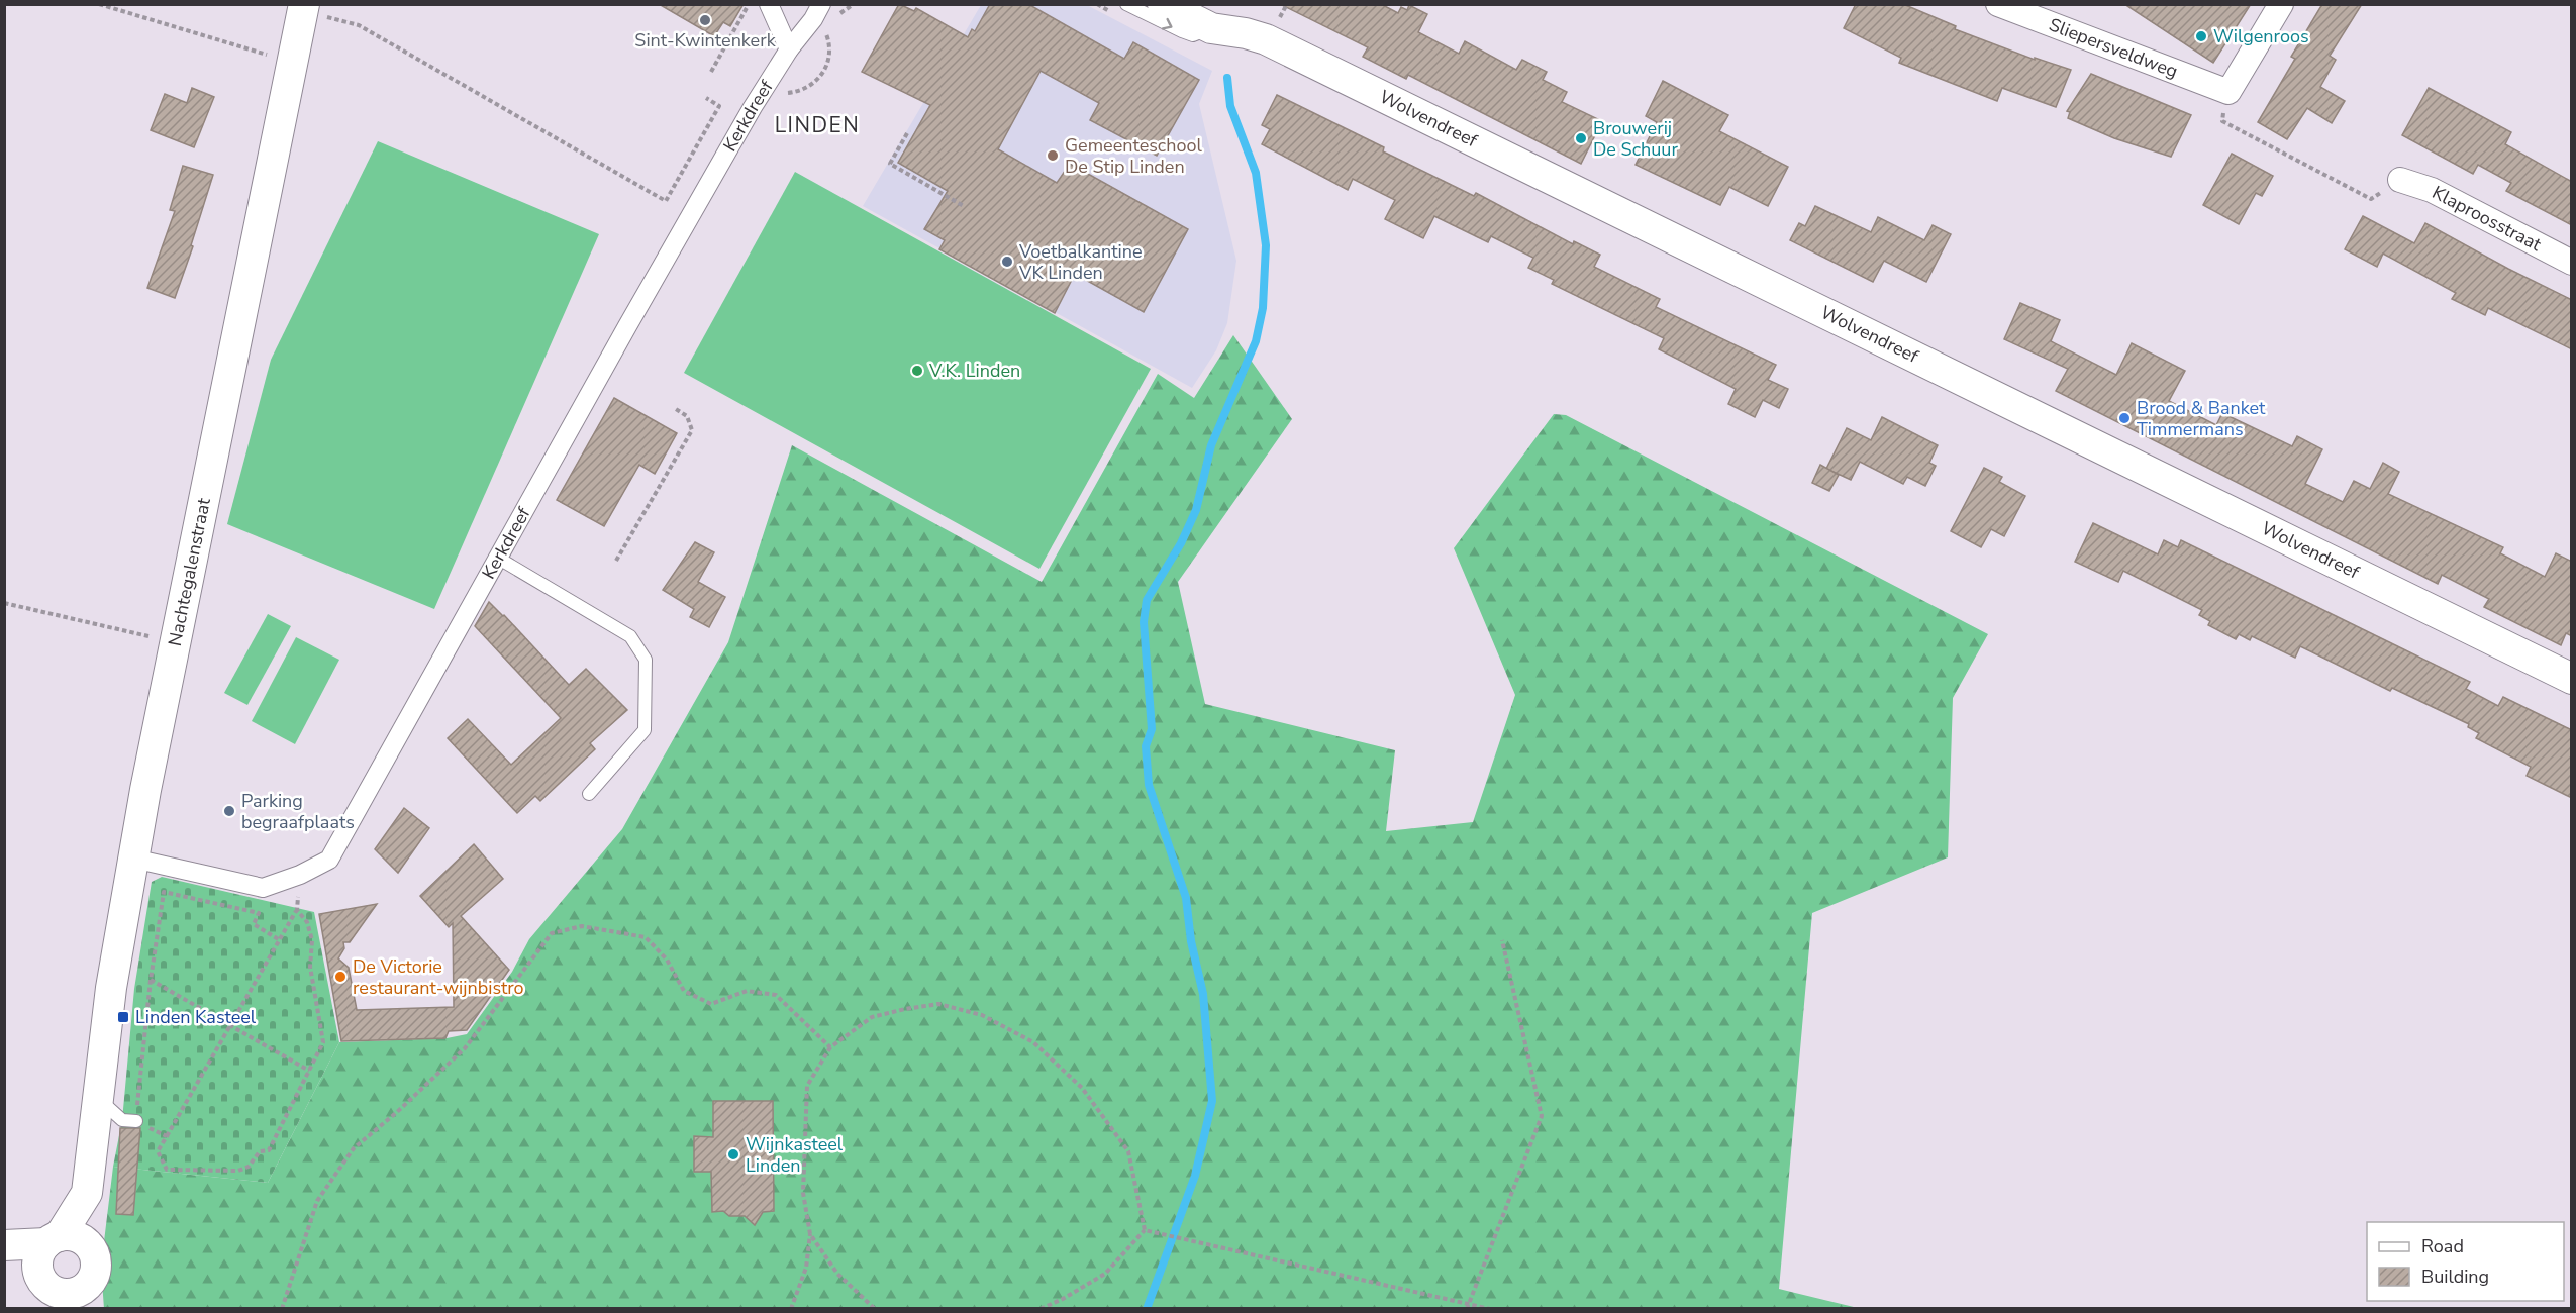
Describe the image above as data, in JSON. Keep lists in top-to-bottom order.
{
  "streets": {
    "street": [
      "Sliepersveldweg",
      "Kerkdreef",
      "Wolvendreef",
      "Klaproosstraat",
      "Nachtegalenstraat"
    ]
  },
  "crossings": [
    ["Kerkdreef", "Nachtegalenstraat"]
  ],
  "districts": ["LINDEN"],
  "places": {
    "other": [
      "Sint-Kwintenkerk",
      "Wilgenroos",
      "Brouwerij De Schuur",
      "Gemeenteschool De Stip Linden",
      "Voetbalkantine VK Linden",
      "V.K. Linden",
      "Brood & Banket Timmermans",
      "Parking begraafplaats",
      "De Victorie restaurant-wijnbistro",
      "Wijnkasteel Linden"
    ],
    "transit": ["Linden Kasteel"]
  },
  "legend": ["Road", "Building"]
}
